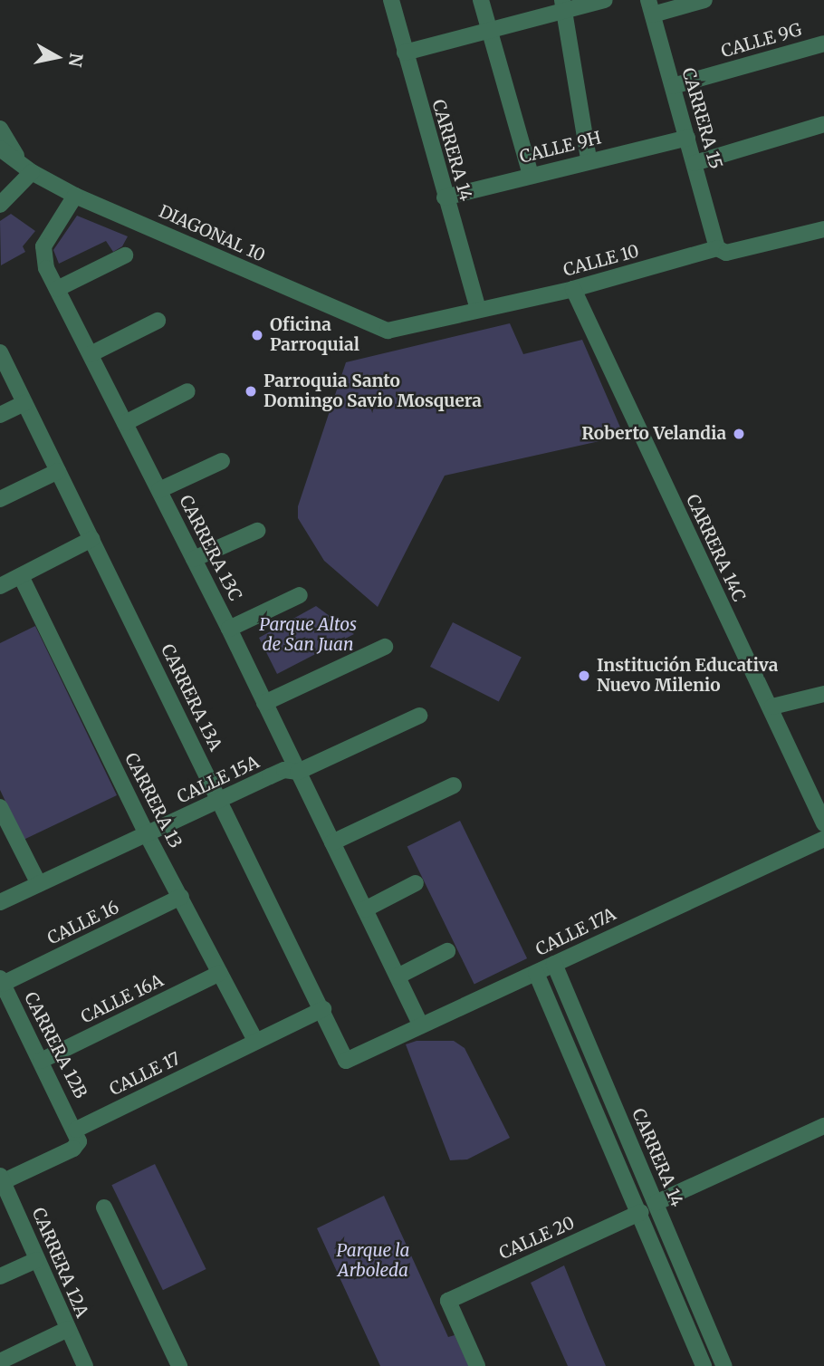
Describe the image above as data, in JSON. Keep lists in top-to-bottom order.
{
  "streets": {
    "street": [
      "CALLE 9G",
      "CARRERA 15",
      "CALLE 9H",
      "CARRERA 14",
      "DIAGONAL 10",
      "CALLE 10",
      "CARRERA 13C",
      "CARRERA 14C",
      "CARRERA 13A",
      "CALLE 15A",
      "CARRERA 13",
      "CALLE 16",
      "CALLE 17A",
      "CALLE 16A",
      "CARRERA 12B",
      "CALLE 17",
      "CALLE 20",
      "CARRERA 12A"
    ]
  },
  "crossings": [
    ["CALLE 9G", "CARRERA 15"],
    ["CARRERA 15", "CALLE 9H"],
    ["CARRERA 15", "CALLE 10"],
    ["CALLE 9H", "CARRERA 14"],
    ["CARRERA 14", "CALLE 10"],
    ["CARRERA 14", "CALLE 17A"],
    ["CARRERA 14", "CALLE 20"],
    ["DIAGONAL 10", "CALLE 10"],
    ["DIAGONAL 10", "CARRERA 13C"],
    ["CALLE 10", "CARRERA 14C"],
    ["CARRERA 13C", "CALLE 15A"],
    ["CARRERA 13C", "CALLE 17A"],
    ["CARRERA 13A", "CALLE 15A"],
    ["CARRERA 13A", "CALLE 17A"],
    ["CARRERA 13A", "CALLE 17"],
    ["CALLE 15A", "CARRERA 13"],
    ["CARRERA 13", "CALLE 16"],
    ["CARRERA 13", "CALLE 16A"],
    ["CARRERA 13", "CALLE 17"],
    ["CALLE 16", "CARRERA 12B"],
    ["CALLE 16A", "CARRERA 12B"],
    ["CARRERA 12B", "CALLE 17"]
  ],
  "parks": ["Parque Altos de San Juan", "Parque la Arboleda"],
  "places": [
    "Oficina Parroquial",
    "Parroquia Santo Domingo Savio Mosquera",
    "Roberto Velandia",
    "Institución Educativa Nuevo Milenio"
  ],
  "north": "right"
}
